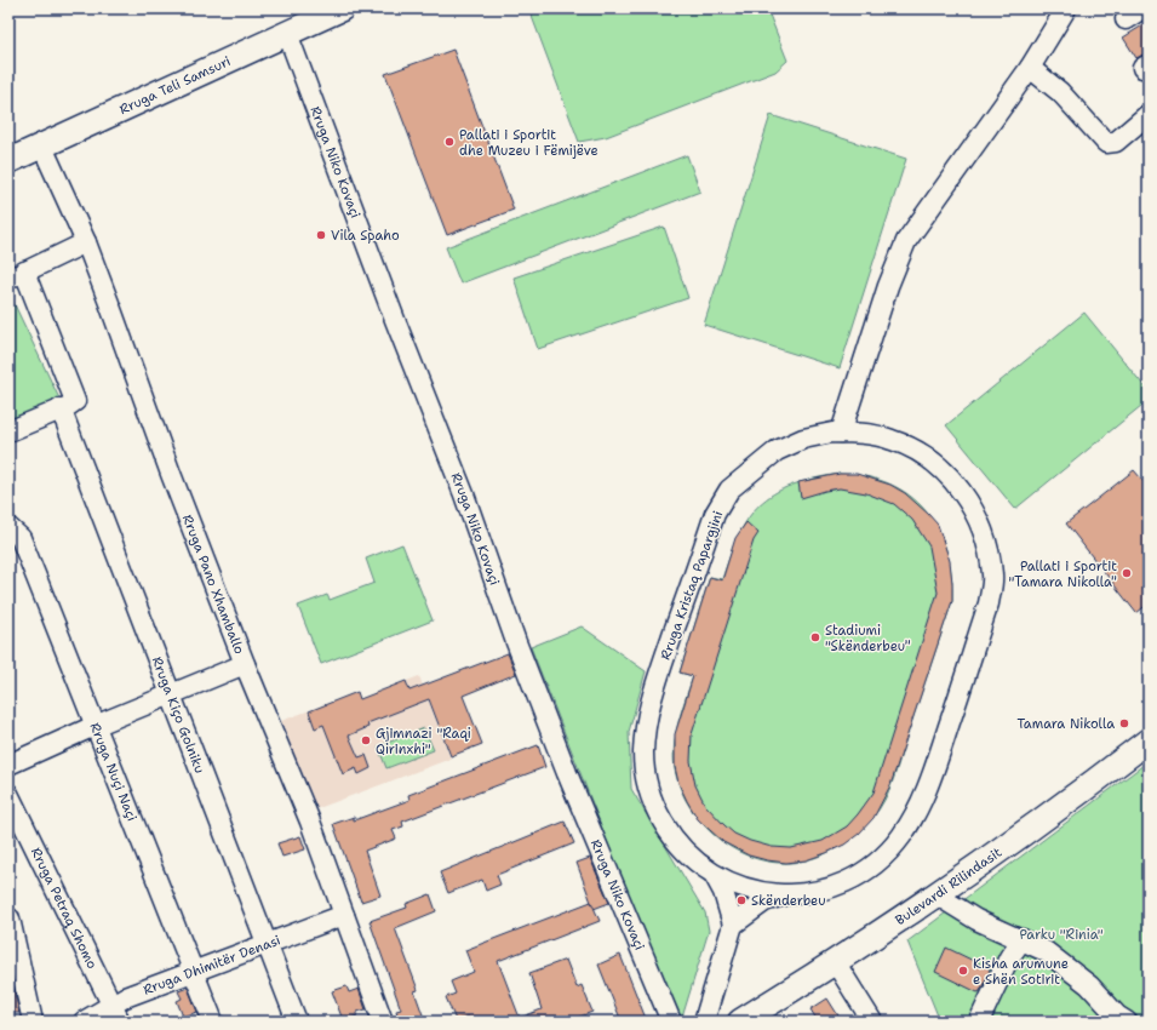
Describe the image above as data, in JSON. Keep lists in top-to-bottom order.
{
  "streets": {
    "main road": ["Rruga Teli Samsuri", "Bulevardi Rilindasit"],
    "street": [
      "Rruga Niko Kovaçi",
      "Rruga Pano Xhamballo",
      "Rruga Kristaq Papargjini",
      "Rruga Kiço Golniku",
      "Rruga Nuçi Naçi",
      "Rruga Petraq Shomo",
      "Rruga Dhimitër Denasi"
    ]
  },
  "crossings": [
    ["Rruga Teli Samsuri", "Rruga Niko Kovaçi"],
    ["Rruga Teli Samsuri", "Rruga Pano Xhamballo"],
    ["Rruga Pano Xhamballo", "Rruga Dhimitër Denasi"],
    ["Rruga Kiço Golniku", "Rruga Dhimitër Denasi"],
    ["Rruga Nuçi Naçi", "Rruga Dhimitër Denasi"],
    ["Rruga Petraq Shomo", "Rruga Dhimitër Denasi"]
  ],
  "parks": ["Parku \"Rinia\""],
  "places": [
    "Pallati i Sportit dhe Muzeu i Fëmijëve",
    "Vila Spaho",
    "Pallati i Sportit \"Tamara Nikolla\"",
    "Stadiumi \"Skënderbeu\"",
    "Tamara Nikolla",
    "Gjimnazi \"Raqi Qirinxhi\"",
    "Skënderbeu",
    "Kisha arumune e Shën Sotirit"
  ]
}
